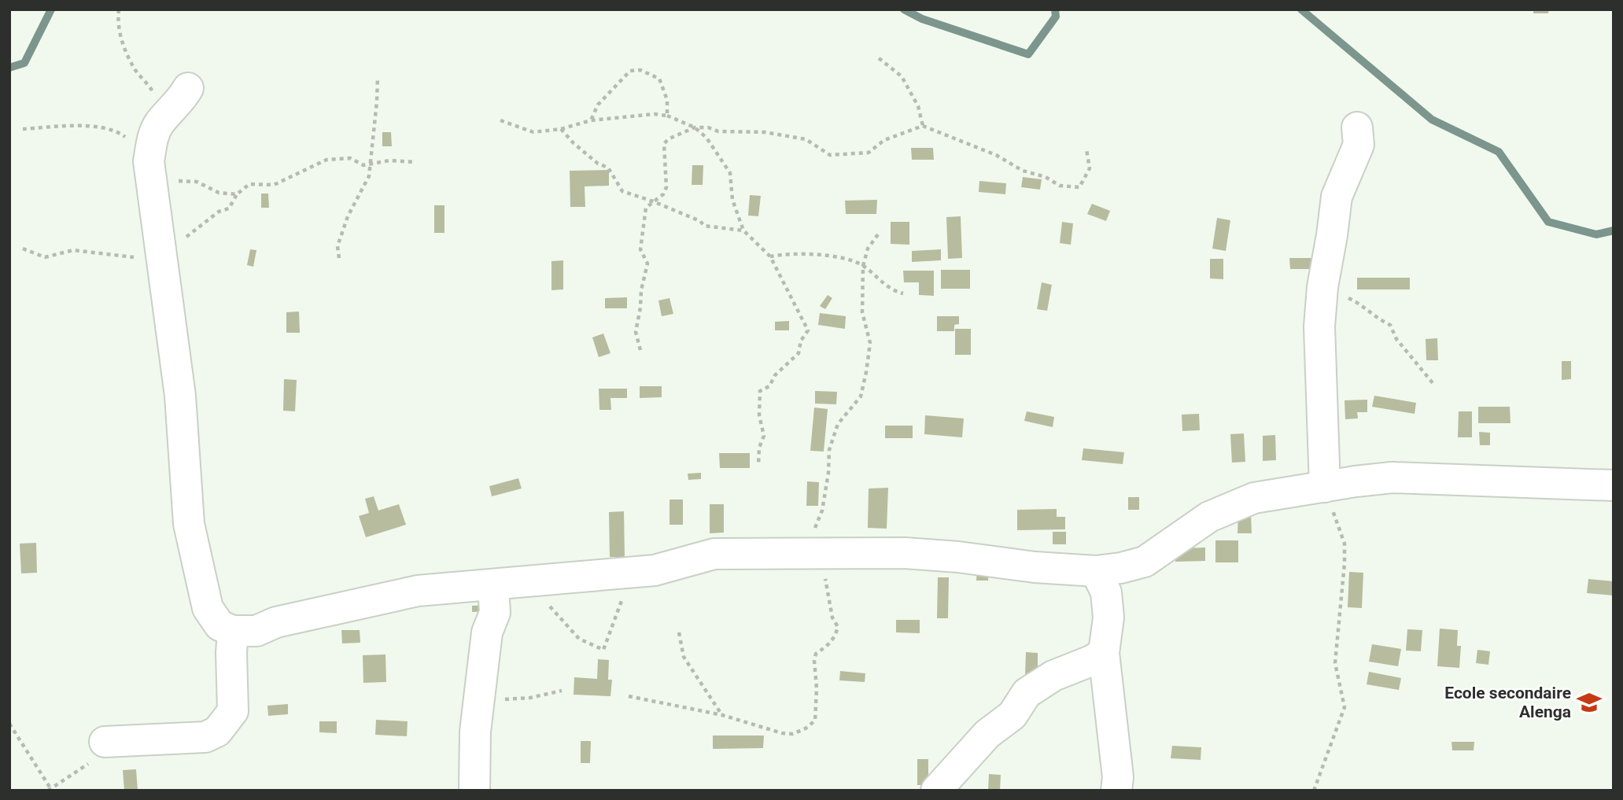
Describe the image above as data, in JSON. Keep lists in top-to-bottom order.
{
  "places": {
    "school or university": ["Ecole secondaire Alenga"]
  }
}
